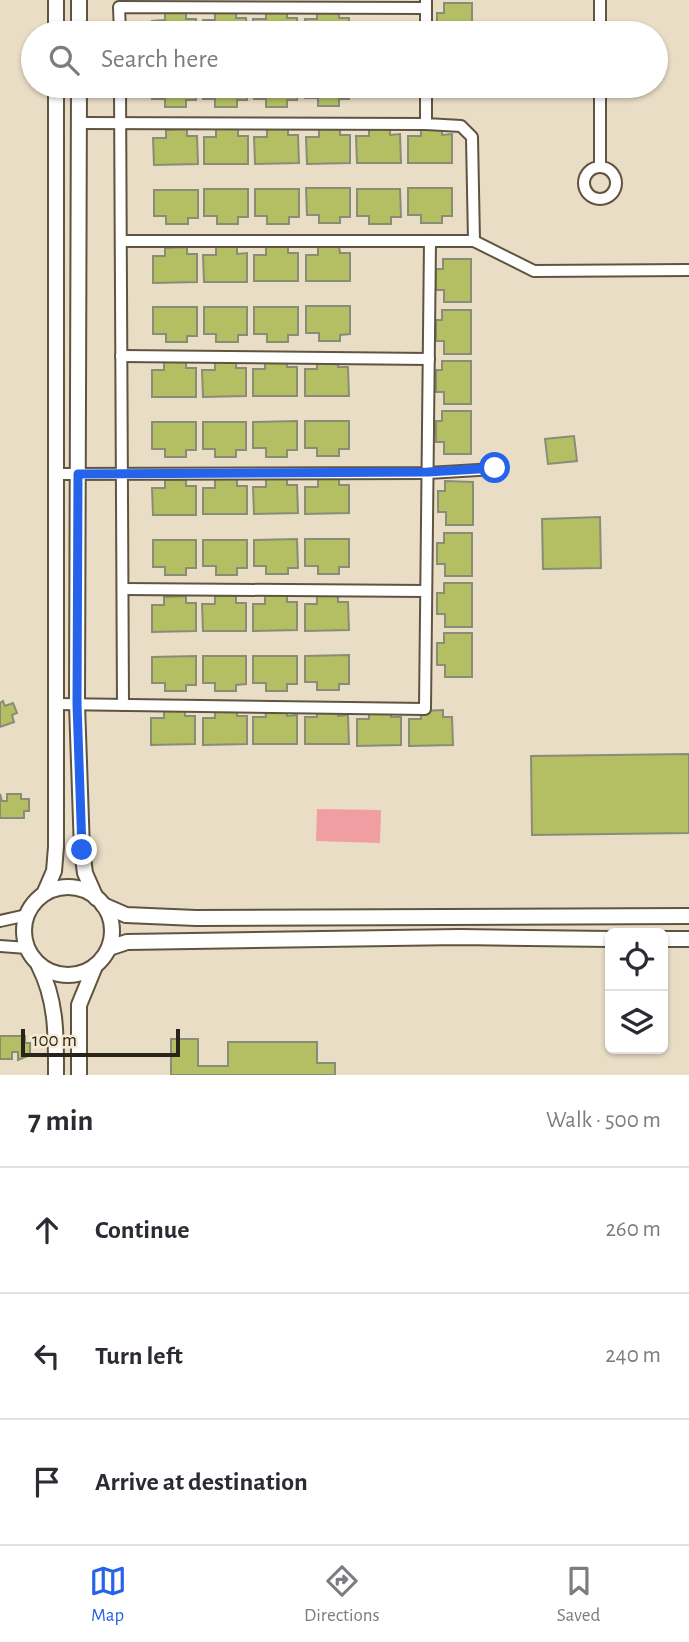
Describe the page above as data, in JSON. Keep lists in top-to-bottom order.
{
  "scale_bar": "100 m",
  "page": {
    "search": "Search here",
    "scale": "100 m",
    "heading": ["7 min", "Walk · 500 m"],
    "list": [
      ["Continue", "260 m"],
      ["Turn left", "240 m"],
      "Arrive at destination"
    ],
    "nav": ["Map", "Directions", "Saved"]
  }
}
